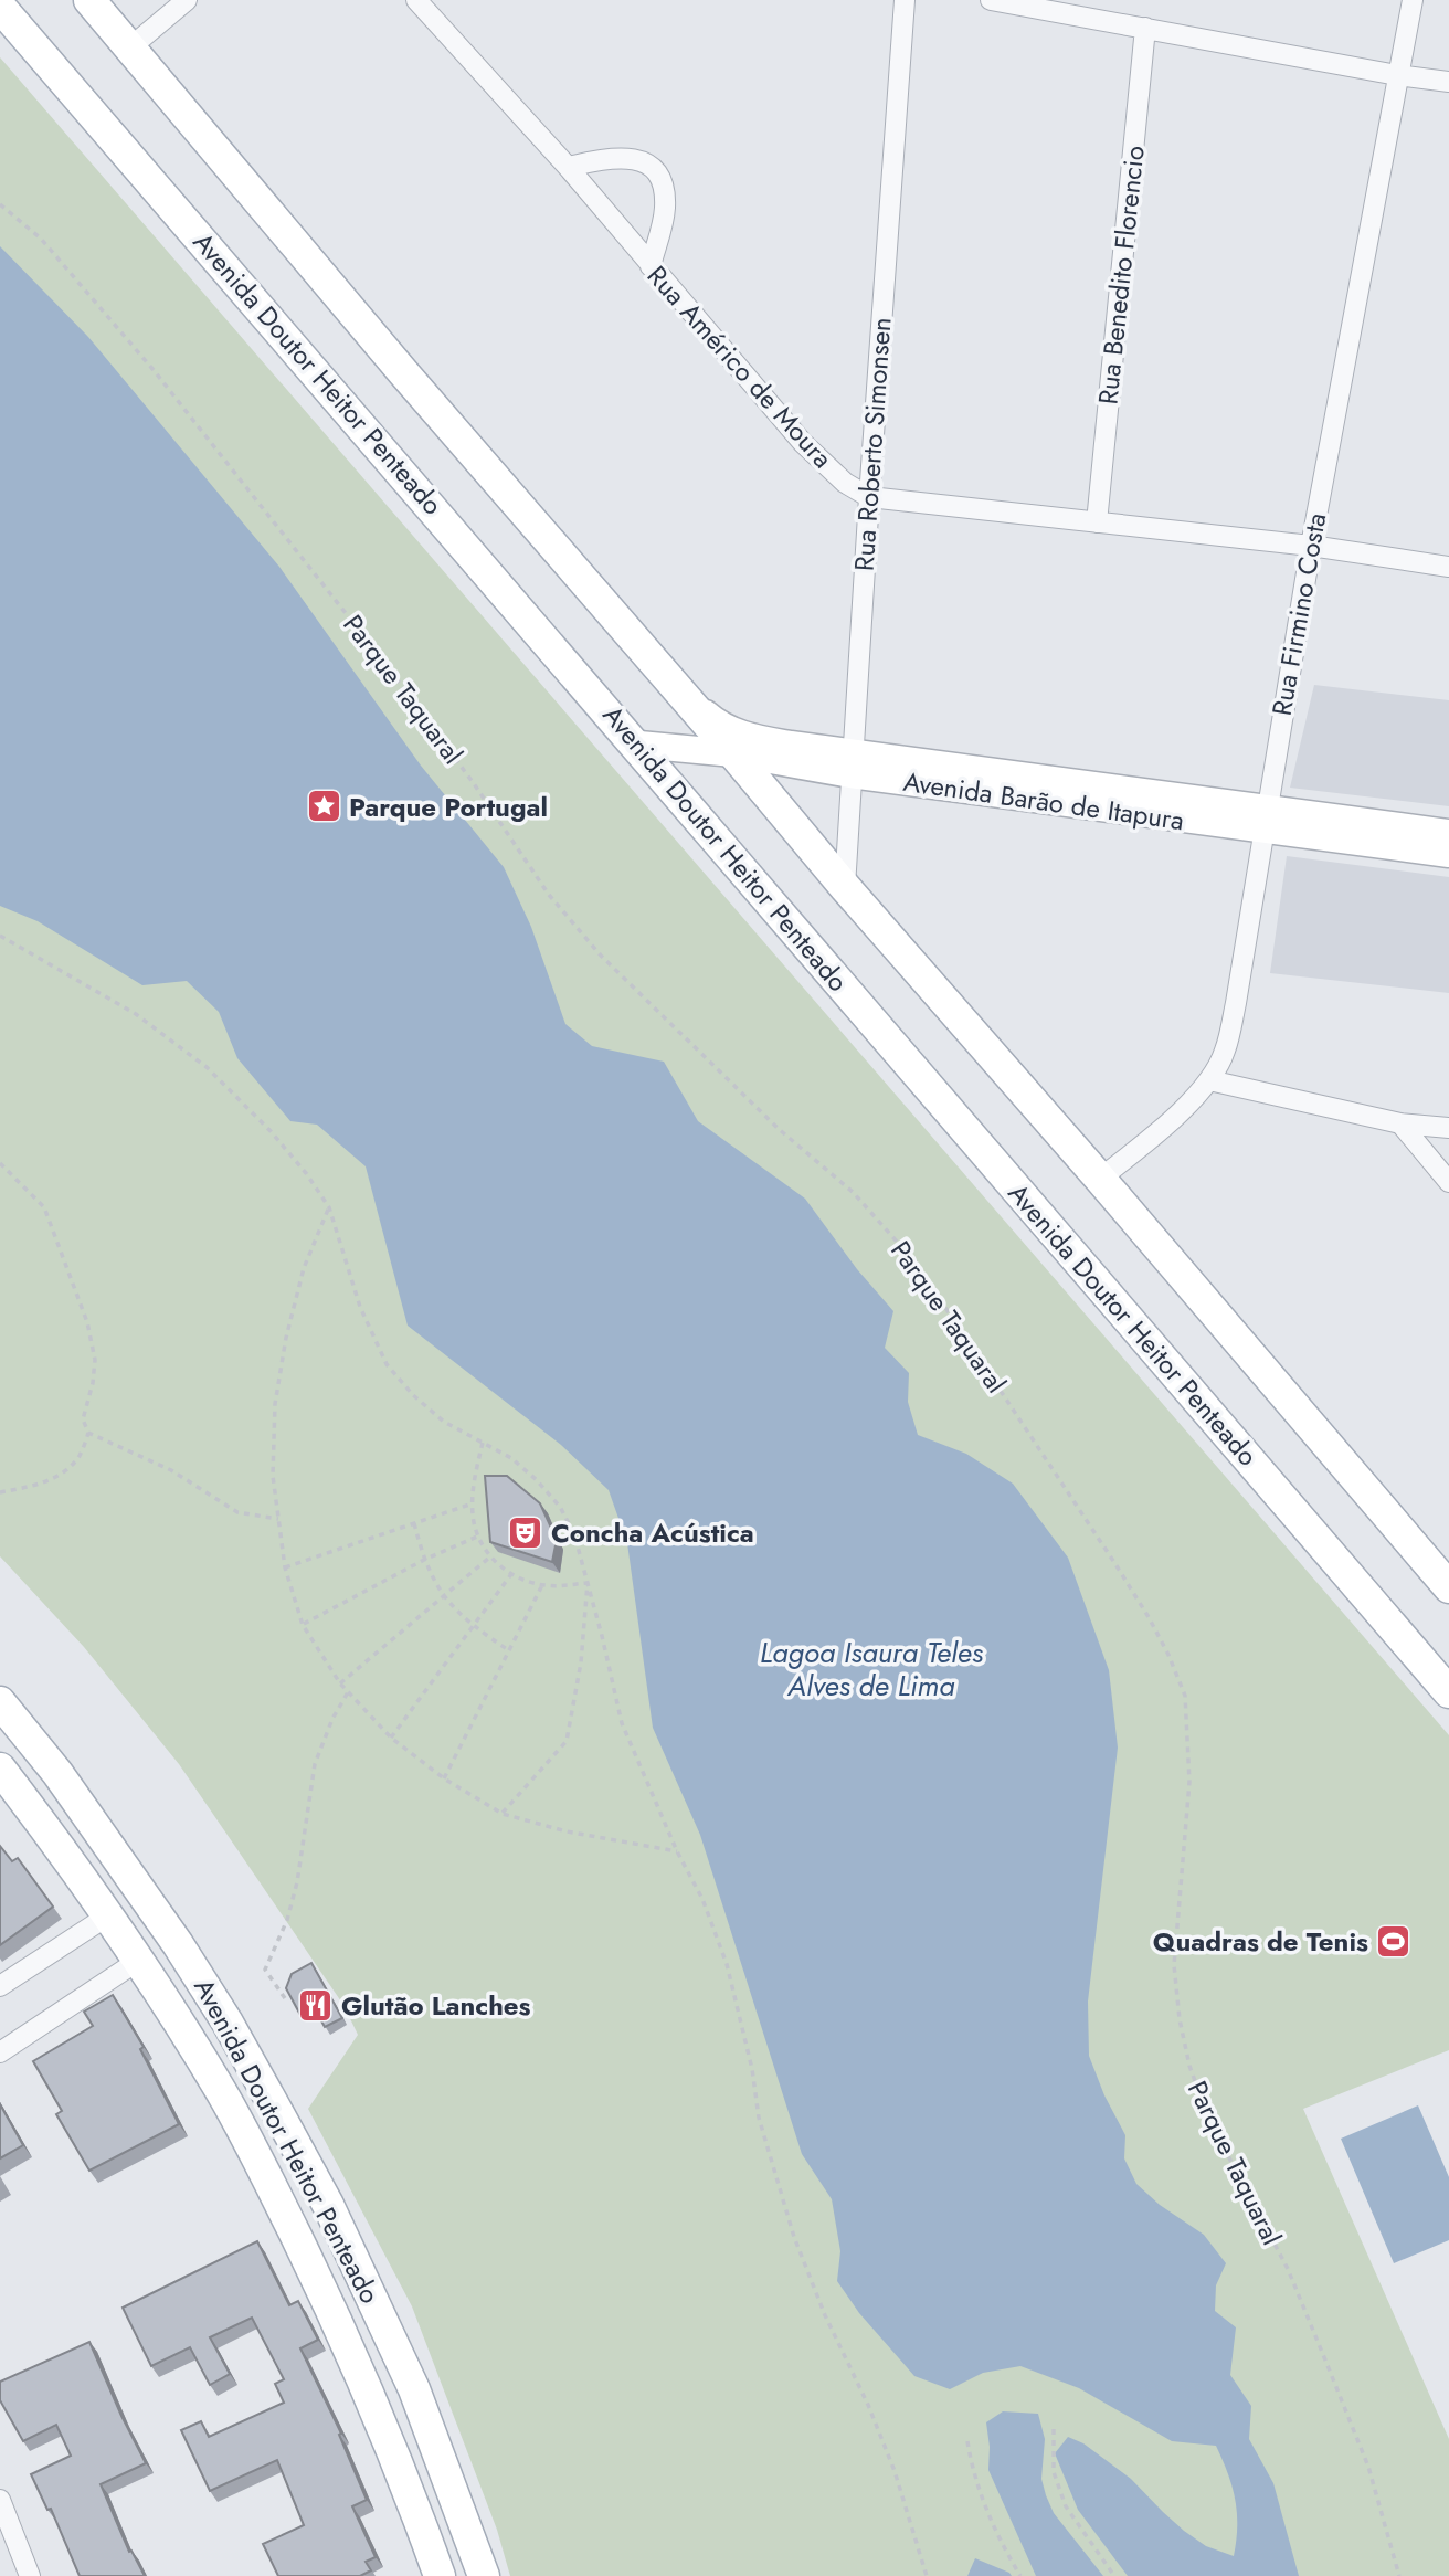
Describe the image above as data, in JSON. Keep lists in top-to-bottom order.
{
  "streets": {
    "main road": ["Avenida Doutor Heitor Penteado", "Avenida Barão de Itapura"],
    "street": [
      "Rua Benedito Florencio",
      "Rua Américo de Moura",
      "Rua Roberto Simonsen",
      "Rua Firmino Costa"
    ],
    "path": ["Parque Taquaral"]
  },
  "crossings": [
    ["Rua Benedito Florencio", "Rua Américo de Moura"],
    ["Rua Américo de Moura", "Rua Roberto Simonsen"],
    ["Rua Américo de Moura", "Rua Firmino Costa"],
    ["Avenida Doutor Heitor Penteado", "Avenida Barão de Itapura"],
    ["Rua Roberto Simonsen", "Avenida Barão de Itapura"],
    ["Rua Firmino Costa", "Avenida Barão de Itapura"]
  ],
  "water": ["Lagoa Isaura Teles Alves de Lima"],
  "places": {
    "place": ["Parque Portugal"],
    "theatre": ["Concha Acústica"],
    "sports": ["Quadras de Tenis"],
    "restaurant": ["Glutão Lanches"]
  }
}
